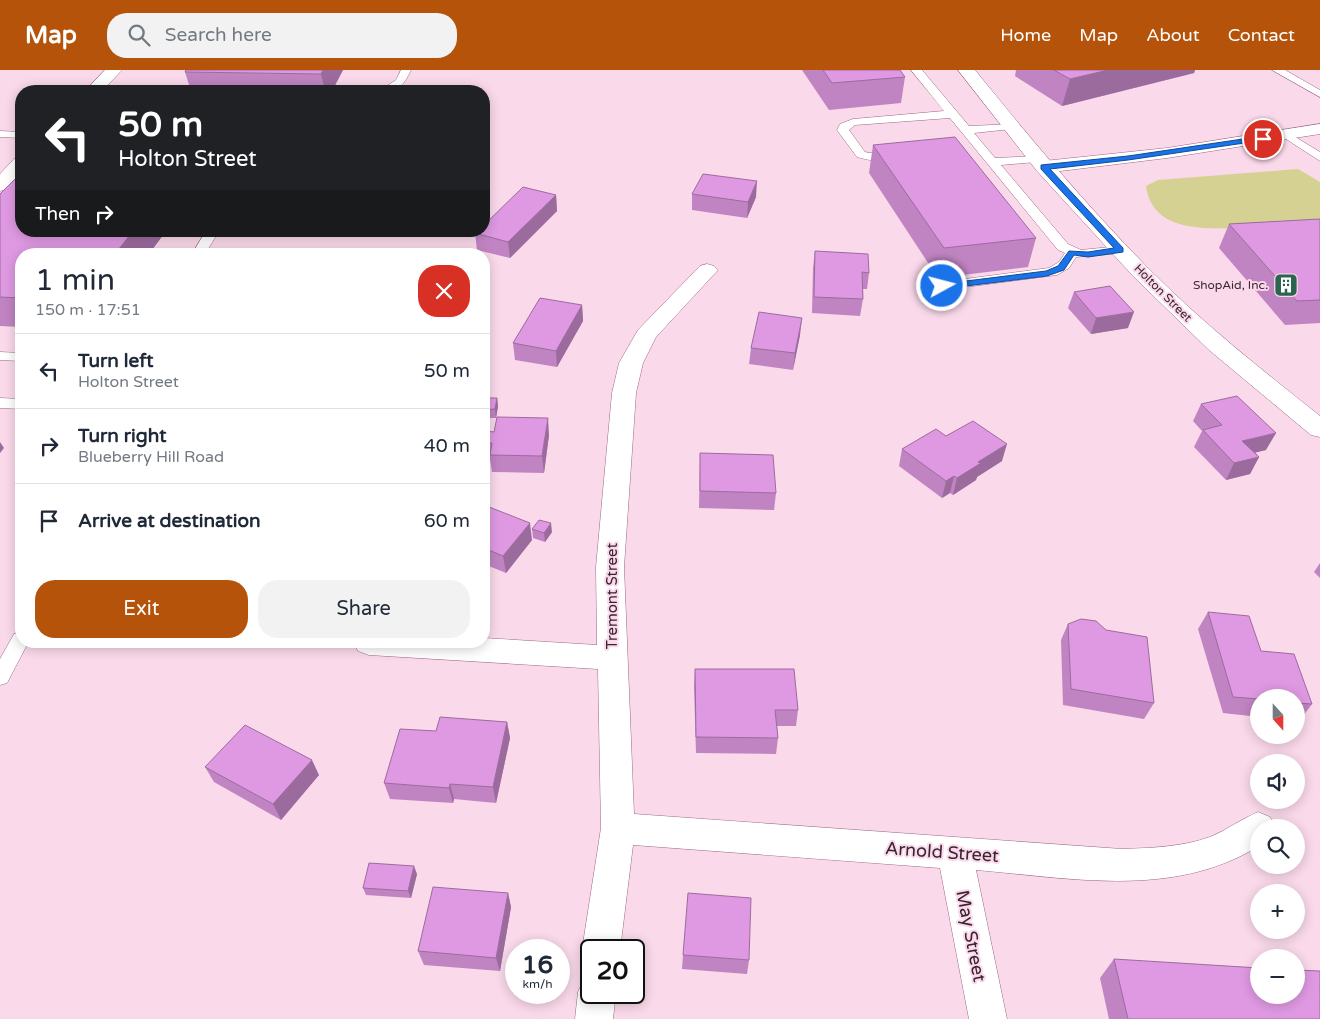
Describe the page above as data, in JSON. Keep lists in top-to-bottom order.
{
  "streets": {
    "street": [
      "Holton Street",
      "Tremont Street",
      "Arnold Street",
      "May Street"
    ]
  },
  "crossings": [
    ["Tremont Street", "Arnold Street"],
    ["Arnold Street", "May Street"]
  ],
  "places": {
    "building": ["ShopAid, Inc."]
  },
  "north": "bottom",
  "page": {
    "header": "Map",
    "search": "Search here",
    "nav": [
      "Home",
      "Map",
      "About",
      "Contact"
    ],
    "turn": ["50 m", "Holton Street"],
    "then": "Then",
    "heading": ["1 min", "150 m · 17:51"],
    "list": [
      {
        "name": "Turn left",
        "note": "Holton Street",
        "value": "50 m"
      },
      {
        "name": "Turn right",
        "note": "Blueberry Hill Road",
        "value": "40 m"
      },
      {
        "name": "Arrive at destination",
        "value": "60 m"
      }
    ],
    "buttons": ["Exit", "Share"],
    "map_buttons": ["+", "−"],
    "speed": "16 km/h",
    "limit": "20"
  }
}
